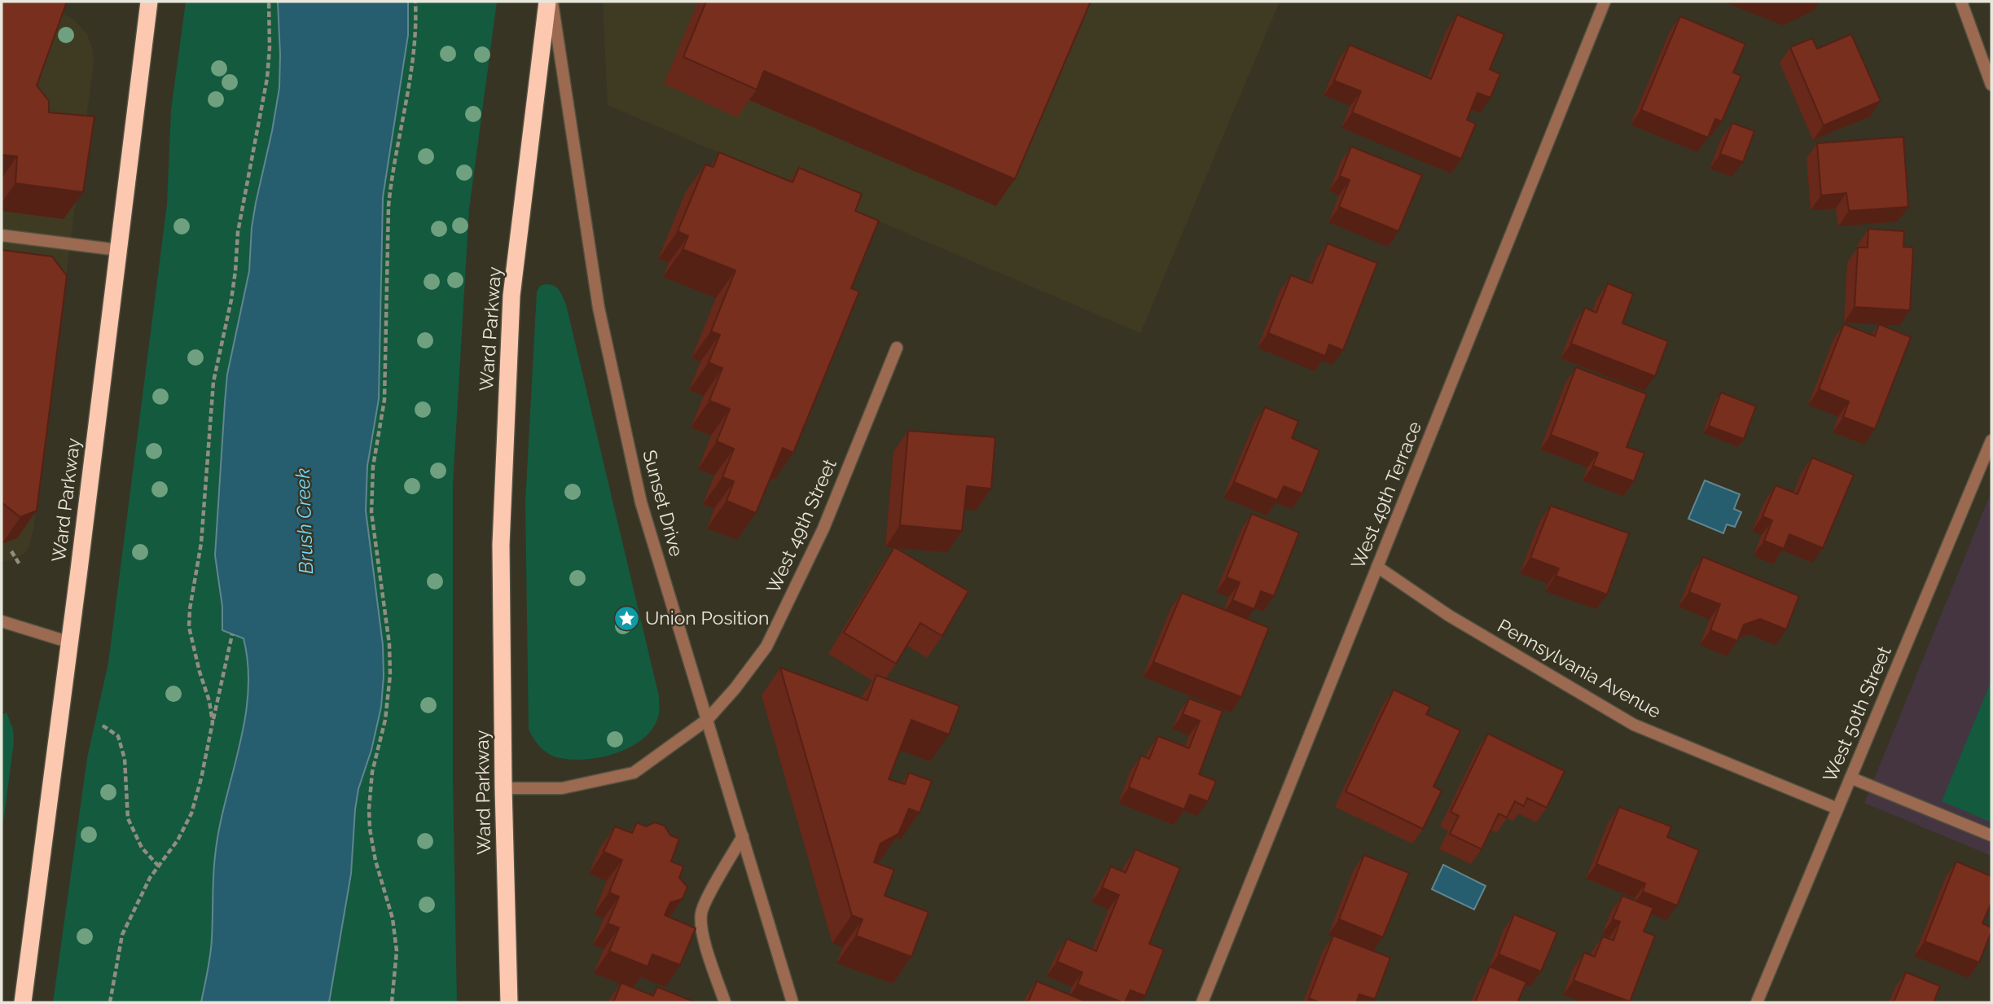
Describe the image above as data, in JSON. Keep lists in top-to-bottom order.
{
  "streets": {
    "highway": ["Ward Parkway"],
    "street": [
      "West 49th Terrace",
      "Sunset Drive",
      "West 49th Street",
      "Pennsylvania Avenue",
      "West 50th Street"
    ]
  },
  "crossings": [
    ["Ward Parkway", "Sunset Drive"],
    ["Ward Parkway", "West 49th Street"],
    ["West 49th Terrace", "Pennsylvania Avenue"],
    ["Sunset Drive", "West 49th Street"],
    ["Pennsylvania Avenue", "West 50th Street"]
  ],
  "water": ["Brush Creek"],
  "places": {
    "place": ["Union Position"]
  }
}
